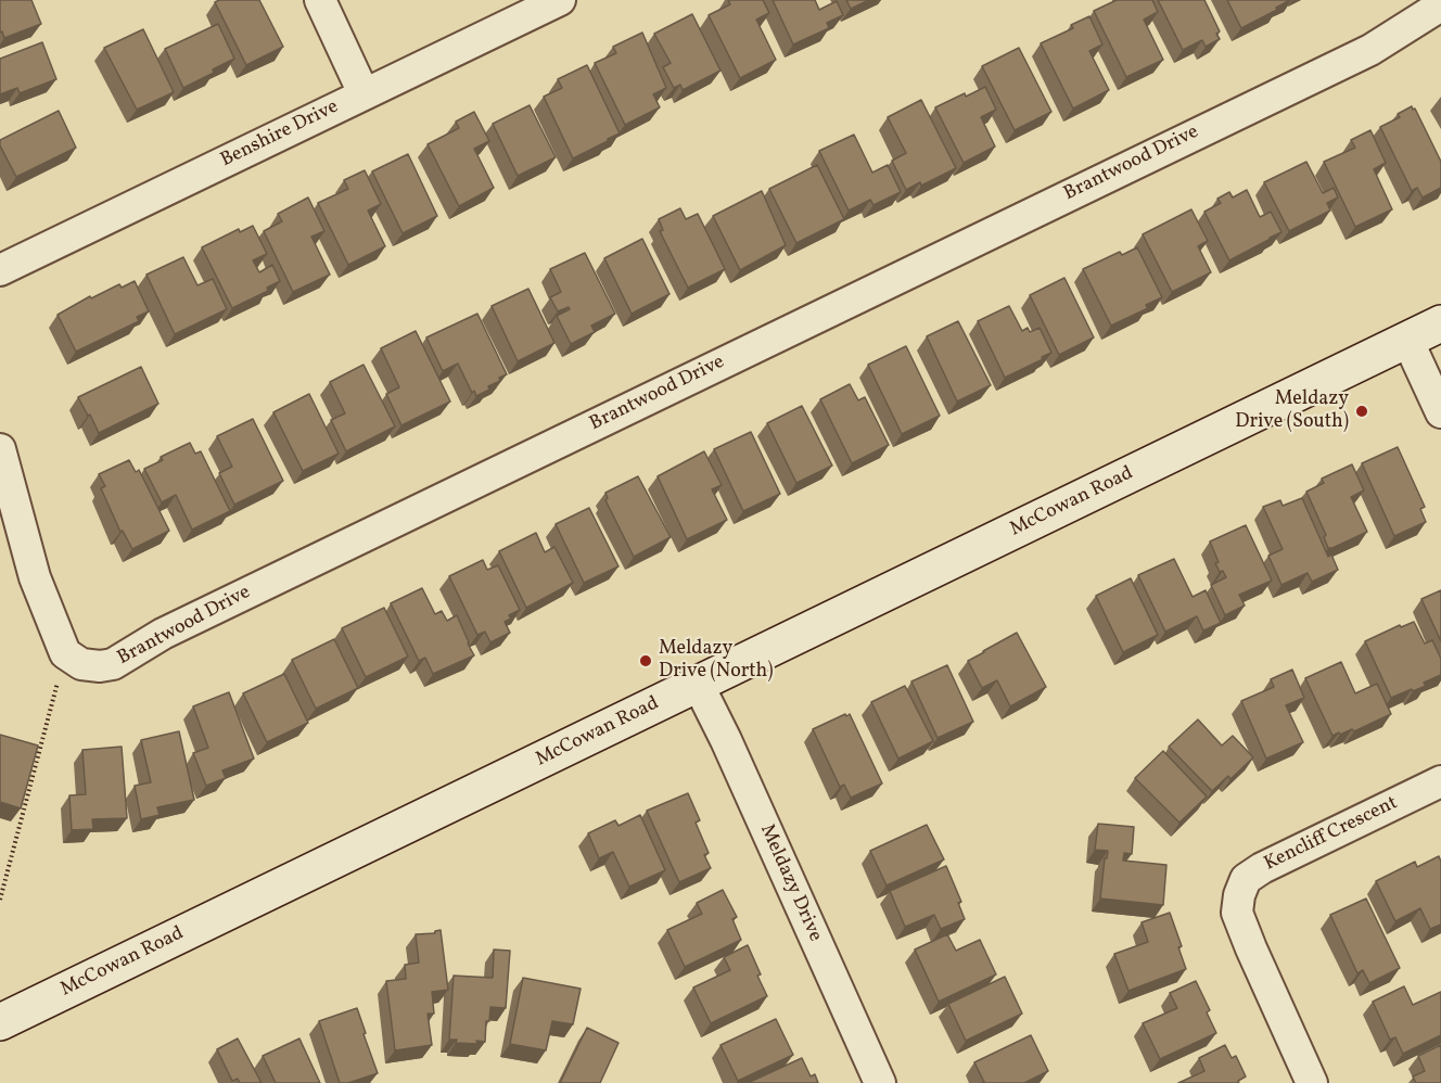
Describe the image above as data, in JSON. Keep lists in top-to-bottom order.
{
  "streets": {
    "main road": ["McCowan Road"],
    "street": [
      "Benshire Drive",
      "Brantwood Drive",
      "Kencliff Crescent",
      "Meldazy Drive"
    ]
  },
  "crossings": [
    ["McCowan Road", "Meldazy Drive"]
  ],
  "places": ["Meldazy Drive (South)", "Meldazy Drive (North)"]
}
